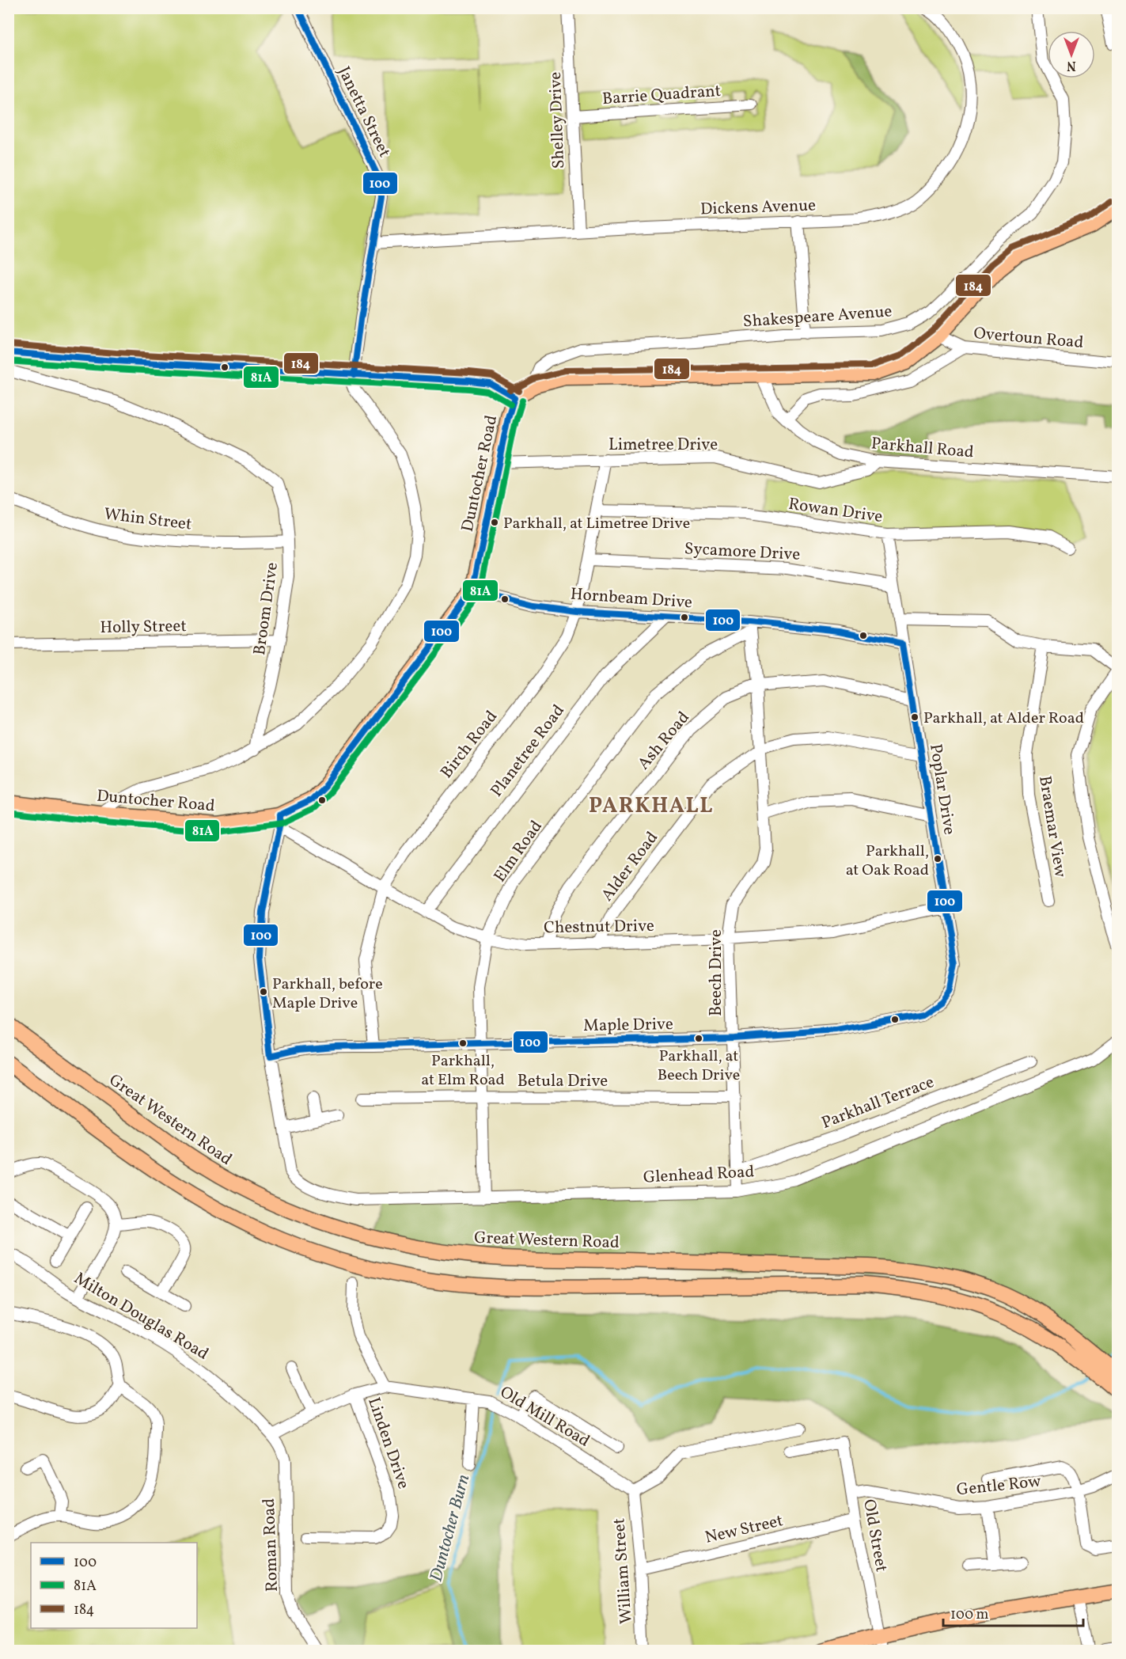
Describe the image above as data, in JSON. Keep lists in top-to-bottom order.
{
  "streets": {
    "main road": ["Duntocher Road", "Great Western Road"],
    "street": [
      "Barrie Quadrant",
      "Janetta Street",
      "Shelley Drive",
      "Dickens Avenue",
      "Shakespeare Avenue",
      "Overtoun Road",
      "Limetree Drive",
      "Parkhall Road",
      "Rowan Drive",
      "Whin Street",
      "Sycamore Drive",
      "Hornbeam Drive",
      "Broom Drive",
      "Holly Street",
      "Ash Road",
      "Birch Road",
      "Planetree Road",
      "Poplar Drive",
      "Braemar View",
      "Elm Road",
      "Alder Road",
      "Chestnut Drive",
      "Beech Drive",
      "Maple Drive",
      "Betula Drive",
      "Parkhall Terrace",
      "Glenhead Road",
      "Milton Douglas Road",
      "Old Mill Road",
      "Linden Drive",
      "Gentle Row",
      "New Street",
      "Old Street",
      "Roman Road",
      "William Street"
    ]
  },
  "crossings": [
    ["Barrie Quadrant", "Shelley Drive"],
    ["Janetta Street", "Dickens Avenue"],
    ["Shelley Drive", "Dickens Avenue"],
    ["Shakespeare Avenue", "Duntocher Road"],
    ["Overtoun Road", "Duntocher Road"],
    ["Limetree Drive", "Parkhall Road"],
    ["Limetree Drive", "Duntocher Road"],
    ["Limetree Drive", "Birch Road"],
    ["Parkhall Road", "Duntocher Road"],
    ["Duntocher Road", "Hornbeam Drive"],
    ["Duntocher Road", "Chestnut Drive"],
    ["Rowan Drive", "Birch Road"],
    ["Rowan Drive", "Poplar Drive"],
    ["Whin Street", "Broom Drive"],
    ["Sycamore Drive", "Birch Road"],
    ["Sycamore Drive", "Poplar Drive"],
    ["Hornbeam Drive", "Birch Road"],
    ["Hornbeam Drive", "Planetree Road"],
    ["Hornbeam Drive", "Poplar Drive"],
    ["Hornbeam Drive", "Elm Road"],
    ["Hornbeam Drive", "Beech Drive"],
    ["Broom Drive", "Holly Street"],
    ["Ash Road", "Poplar Drive"],
    ["Ash Road", "Chestnut Drive"],
    ["Ash Road", "Beech Drive"],
    ["Birch Road", "Chestnut Drive"],
    ["Birch Road", "Maple Drive"],
    ["Planetree Road", "Chestnut Drive"],
    ["Poplar Drive", "Alder Road"],
    ["Poplar Drive", "Chestnut Drive"],
    ["Poplar Drive", "Maple Drive"],
    ["Elm Road", "Chestnut Drive"],
    ["Elm Road", "Beech Drive"],
    ["Elm Road", "Maple Drive"],
    ["Elm Road", "Betula Drive"],
    ["Elm Road", "Glenhead Road"],
    ["Alder Road", "Chestnut Drive"],
    ["Alder Road", "Beech Drive"],
    ["Chestnut Drive", "Beech Drive"],
    ["Beech Drive", "Maple Drive"],
    ["Beech Drive", "Betula Drive"],
    ["Beech Drive", "Parkhall Terrace"],
    ["Beech Drive", "Glenhead Road"],
    ["Milton Douglas Road", "Old Mill Road"],
    ["Milton Douglas Road", "Roman Road"],
    ["Old Mill Road", "Linden Drive"],
    ["Old Mill Road", "Roman Road"],
    ["Old Mill Road", "William Street"],
    ["Gentle Row", "Old Street"],
    ["New Street", "Old Street"],
    ["New Street", "William Street"]
  ],
  "districts": ["PARKHALL"],
  "water": ["Duntocher Burn"],
  "places": [
    "Parkhall, at Limetree Drive",
    "Parkhall, at Alder Road",
    "Parkhall, at Oak Road",
    "Parkhall, before Maple Drive",
    "Parkhall, at Beech Drive",
    "Parkhall, at Elm Road"
  ],
  "lines": ["transit line 100", "transit line 184", "transit line 81A"],
  "legend": ["100", "81A", "184"],
  "scale_bar": "100 m",
  "north": "bottom"
}
